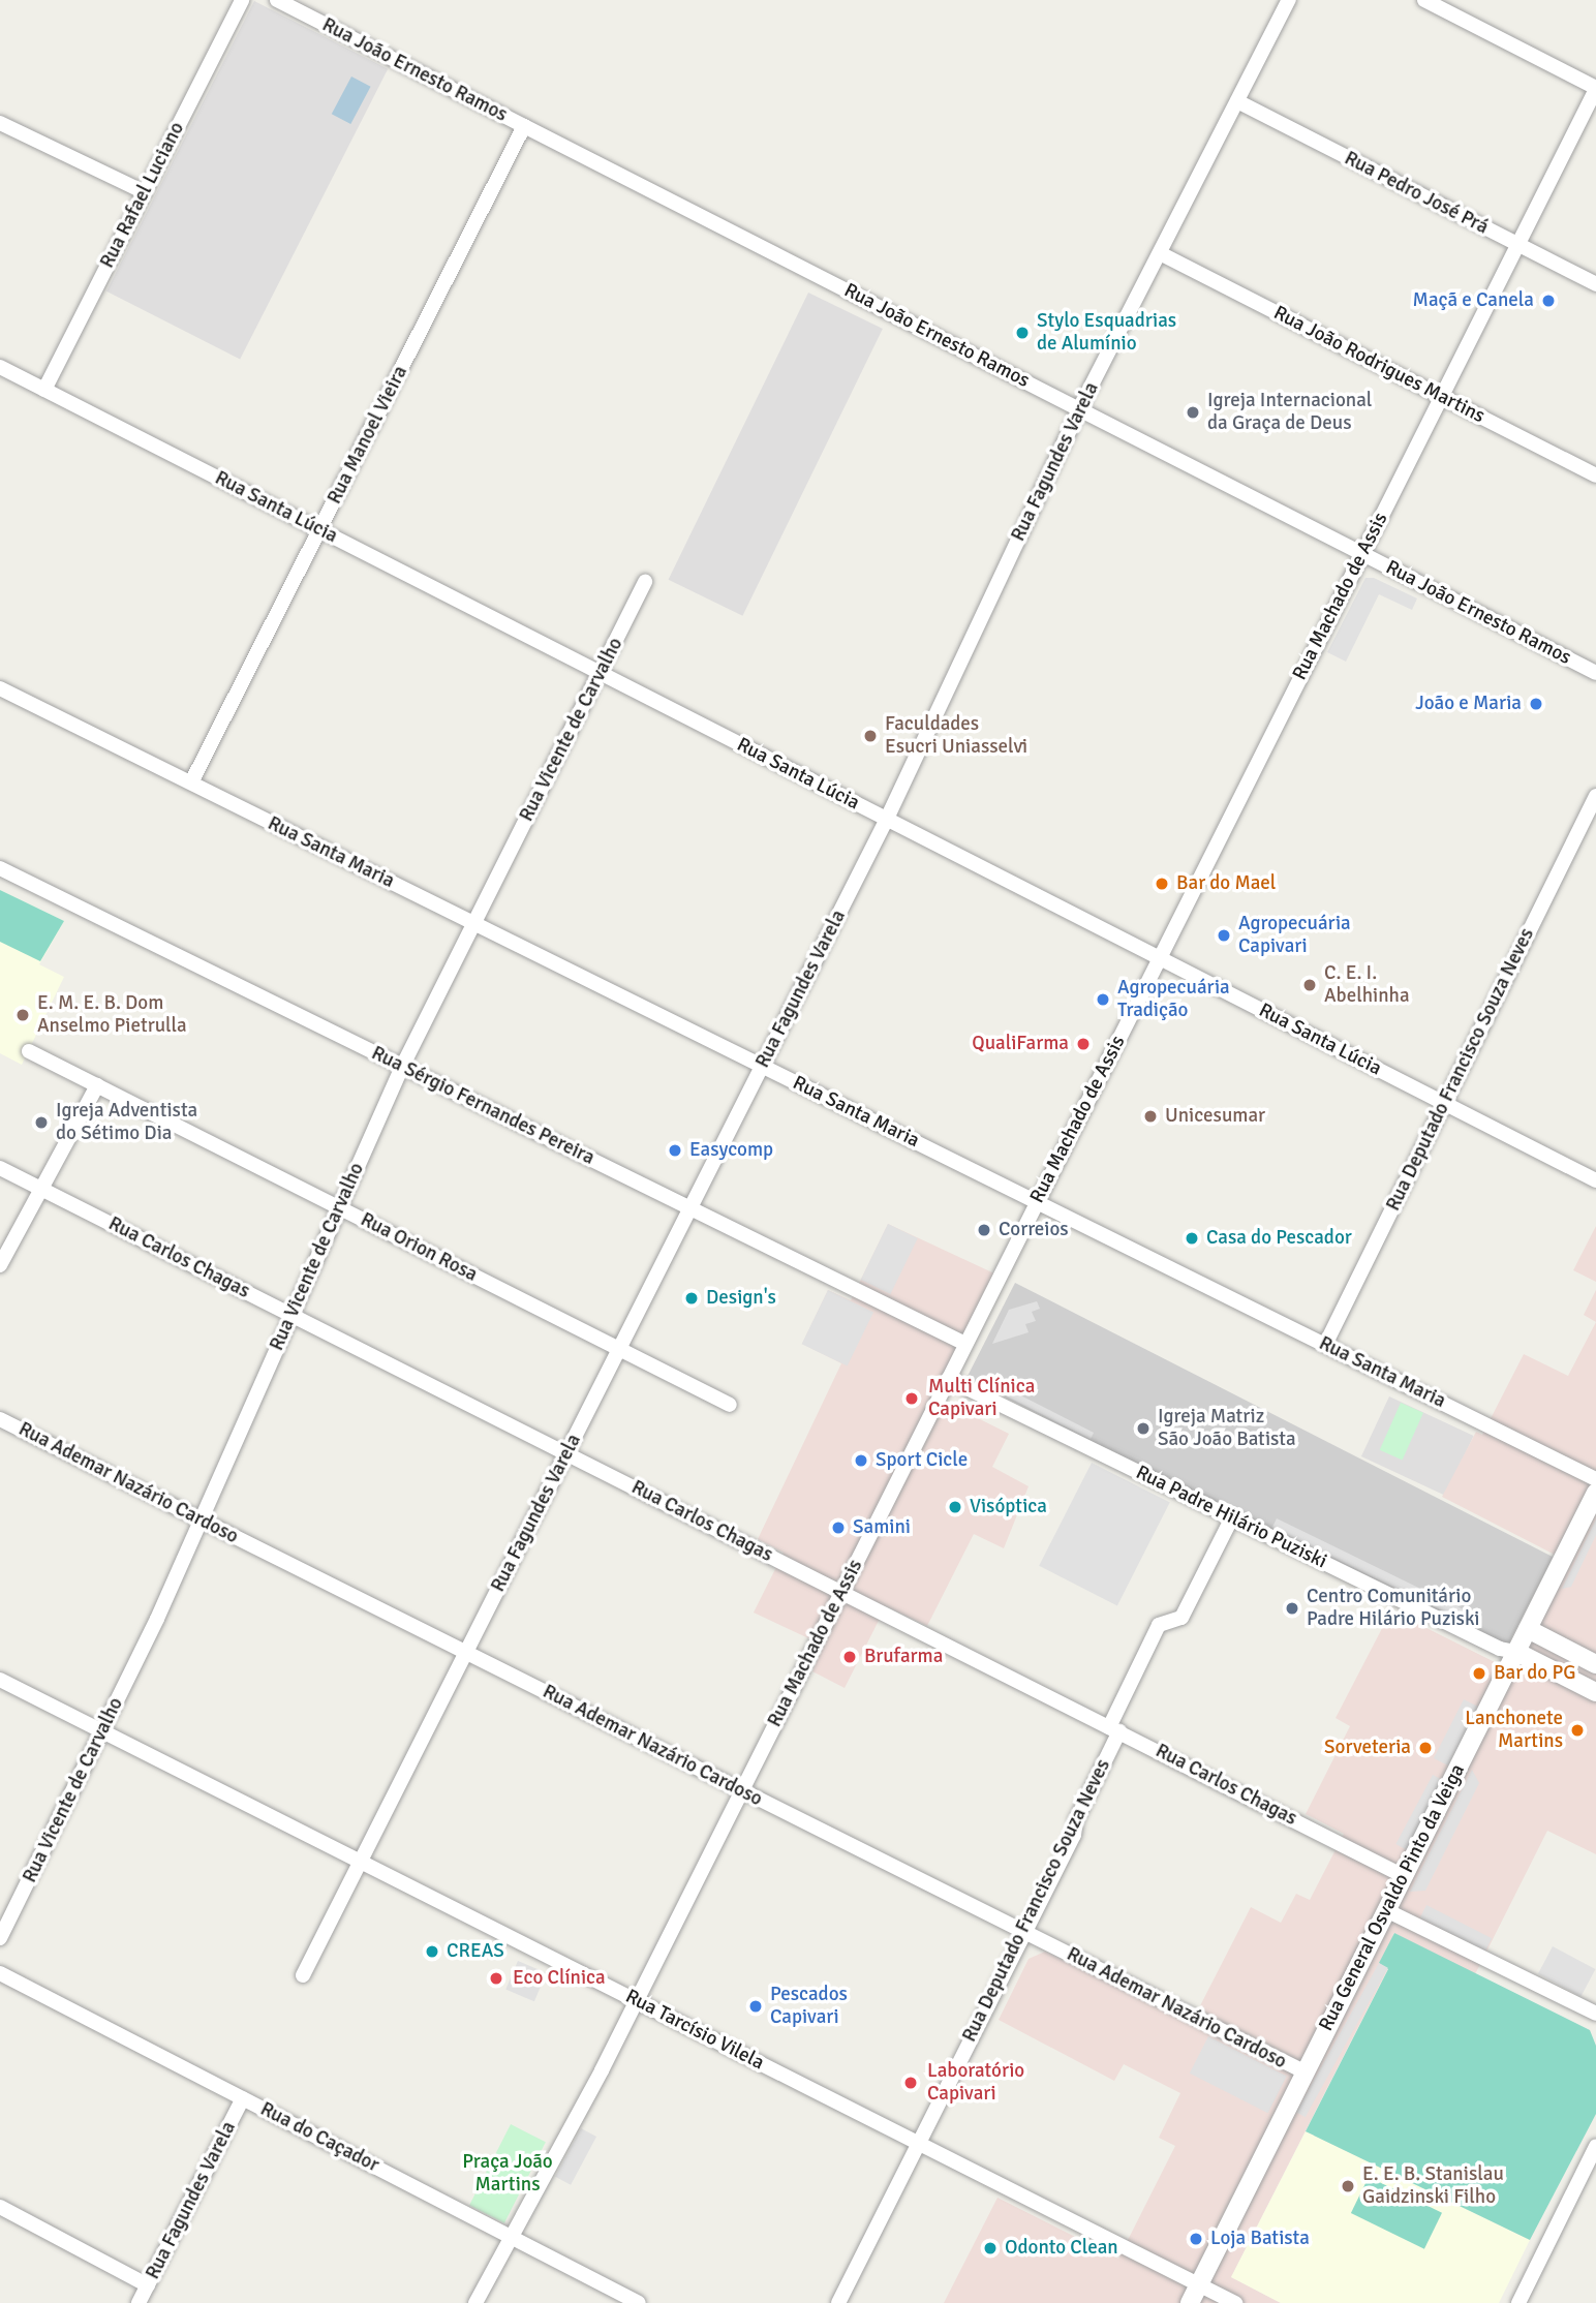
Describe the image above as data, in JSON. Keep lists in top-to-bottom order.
{
  "streets": {
    "street": [
      "Rua João Ernesto Ramos",
      "Rua Pedro José Prá",
      "Rua Rafael Luciano",
      "Rua João Rodrigues Martins",
      "Rua Manoel Vieira",
      "Rua Fagundes Varela",
      "Rua Santa Lúcia",
      "Rua Machado de Assis",
      "Rua Vicente de Carvalho",
      "Rua Santa Maria",
      "Rua Deputado Francisco Souza Neves",
      "Rua Sérgio Fernandes Pereira",
      "Rua Orion Rosa",
      "Rua Carlos Chagas",
      "Rua Ademar Nazário Cardoso",
      "Rua Padre Hilário Puziski",
      "Rua General Osvaldo Pinto da Veiga",
      "Rua Tarcísio Vilela",
      "Rua do Caçador"
    ]
  },
  "crossings": [
    ["Rua João Ernesto Ramos", "Rua Manoel Vieira"],
    ["Rua João Ernesto Ramos", "Rua Fagundes Varela"],
    ["Rua João Ernesto Ramos", "Rua Machado de Assis"],
    ["Rua Pedro José Prá", "Rua Fagundes Varela"],
    ["Rua Pedro José Prá", "Rua Machado de Assis"],
    ["Rua Rafael Luciano", "Rua Santa Lúcia"],
    ["Rua João Rodrigues Martins", "Rua Fagundes Varela"],
    ["Rua João Rodrigues Martins", "Rua Machado de Assis"],
    ["Rua Manoel Vieira", "Rua Santa Lúcia"],
    ["Rua Manoel Vieira", "Rua Santa Maria"],
    ["Rua Fagundes Varela", "Rua Santa Lúcia"],
    ["Rua Fagundes Varela", "Rua Santa Maria"],
    ["Rua Fagundes Varela", "Rua Sérgio Fernandes Pereira"],
    ["Rua Fagundes Varela", "Rua Orion Rosa"],
    ["Rua Fagundes Varela", "Rua Carlos Chagas"],
    ["Rua Fagundes Varela", "Rua Ademar Nazário Cardoso"],
    ["Rua Fagundes Varela", "Rua Tarcísio Vilela"],
    ["Rua Fagundes Varela", "Rua do Caçador"],
    ["Rua Santa Lúcia", "Rua Machado de Assis"],
    ["Rua Santa Lúcia", "Rua Vicente de Carvalho"],
    ["Rua Santa Lúcia", "Rua Deputado Francisco Souza Neves"],
    ["Rua Machado de Assis", "Rua Santa Maria"],
    ["Rua Machado de Assis", "Rua Sérgio Fernandes Pereira"],
    ["Rua Machado de Assis", "Rua Carlos Chagas"],
    ["Rua Machado de Assis", "Rua Ademar Nazário Cardoso"],
    ["Rua Machado de Assis", "Rua Padre Hilário Puziski"],
    ["Rua Machado de Assis", "Rua Tarcísio Vilela"],
    ["Rua Machado de Assis", "Rua do Caçador"],
    ["Rua Vicente de Carvalho", "Rua Santa Maria"],
    ["Rua Vicente de Carvalho", "Rua Sérgio Fernandes Pereira"],
    ["Rua Vicente de Carvalho", "Rua Orion Rosa"],
    ["Rua Vicente de Carvalho", "Rua Carlos Chagas"],
    ["Rua Vicente de Carvalho", "Rua Ademar Nazário Cardoso"],
    ["Rua Vicente de Carvalho", "Rua Tarcísio Vilela"],
    ["Rua Santa Maria", "Rua Deputado Francisco Souza Neves"],
    ["Rua Deputado Francisco Souza Neves", "Rua Carlos Chagas"],
    ["Rua Deputado Francisco Souza Neves", "Rua Ademar Nazário Cardoso"],
    ["Rua Deputado Francisco Souza Neves", "Rua Padre Hilário Puziski"],
    ["Rua Deputado Francisco Souza Neves", "Rua Tarcísio Vilela"],
    ["Rua Carlos Chagas", "Rua General Osvaldo Pinto da Veiga"],
    ["Rua Ademar Nazário Cardoso", "Rua General Osvaldo Pinto da Veiga"],
    ["Rua Padre Hilário Puziski", "Rua General Osvaldo Pinto da Veiga"],
    ["Rua General Osvaldo Pinto da Veiga", "Rua Tarcísio Vilela"]
  ],
  "parks": ["Praça João Martins"],
  "places": [
    "Maçã e Canela",
    "Stylo Esquadrias de Alumínio",
    "Igreja Internacional da Graça de Deus",
    "João e Maria",
    "Faculdades Esucri Uniasselvi",
    "Bar do Mael",
    "Agropecuária Capivari",
    "C. E. I. Abelhinha",
    "Agropecuária Tradição",
    "E. M. E. B. Dom Anselmo Pietrulla",
    "QualiFarma",
    "Unicesumar",
    "Igreja Adventista do Sétimo Dia",
    "Easycomp",
    "Correios",
    "Casa do Pescador",
    "Design's",
    "Multi Clínica Capivari",
    "Igreja Matriz São João Batista",
    "Sport Cicle",
    "Visóptica",
    "Samini",
    "Centro Comunitário Padre Hilário Puziski",
    "Brufarma",
    "Bar do PG",
    "Lanchonete Martins",
    "Sorveteria",
    "CREAS",
    "Eco Clínica",
    "Pescados Capivari",
    "Laboratório Capivari",
    "E. E. B. Stanislau Gaidzinski Filho",
    "Loja Batista",
    "Odonto Clean"
  ]
}
